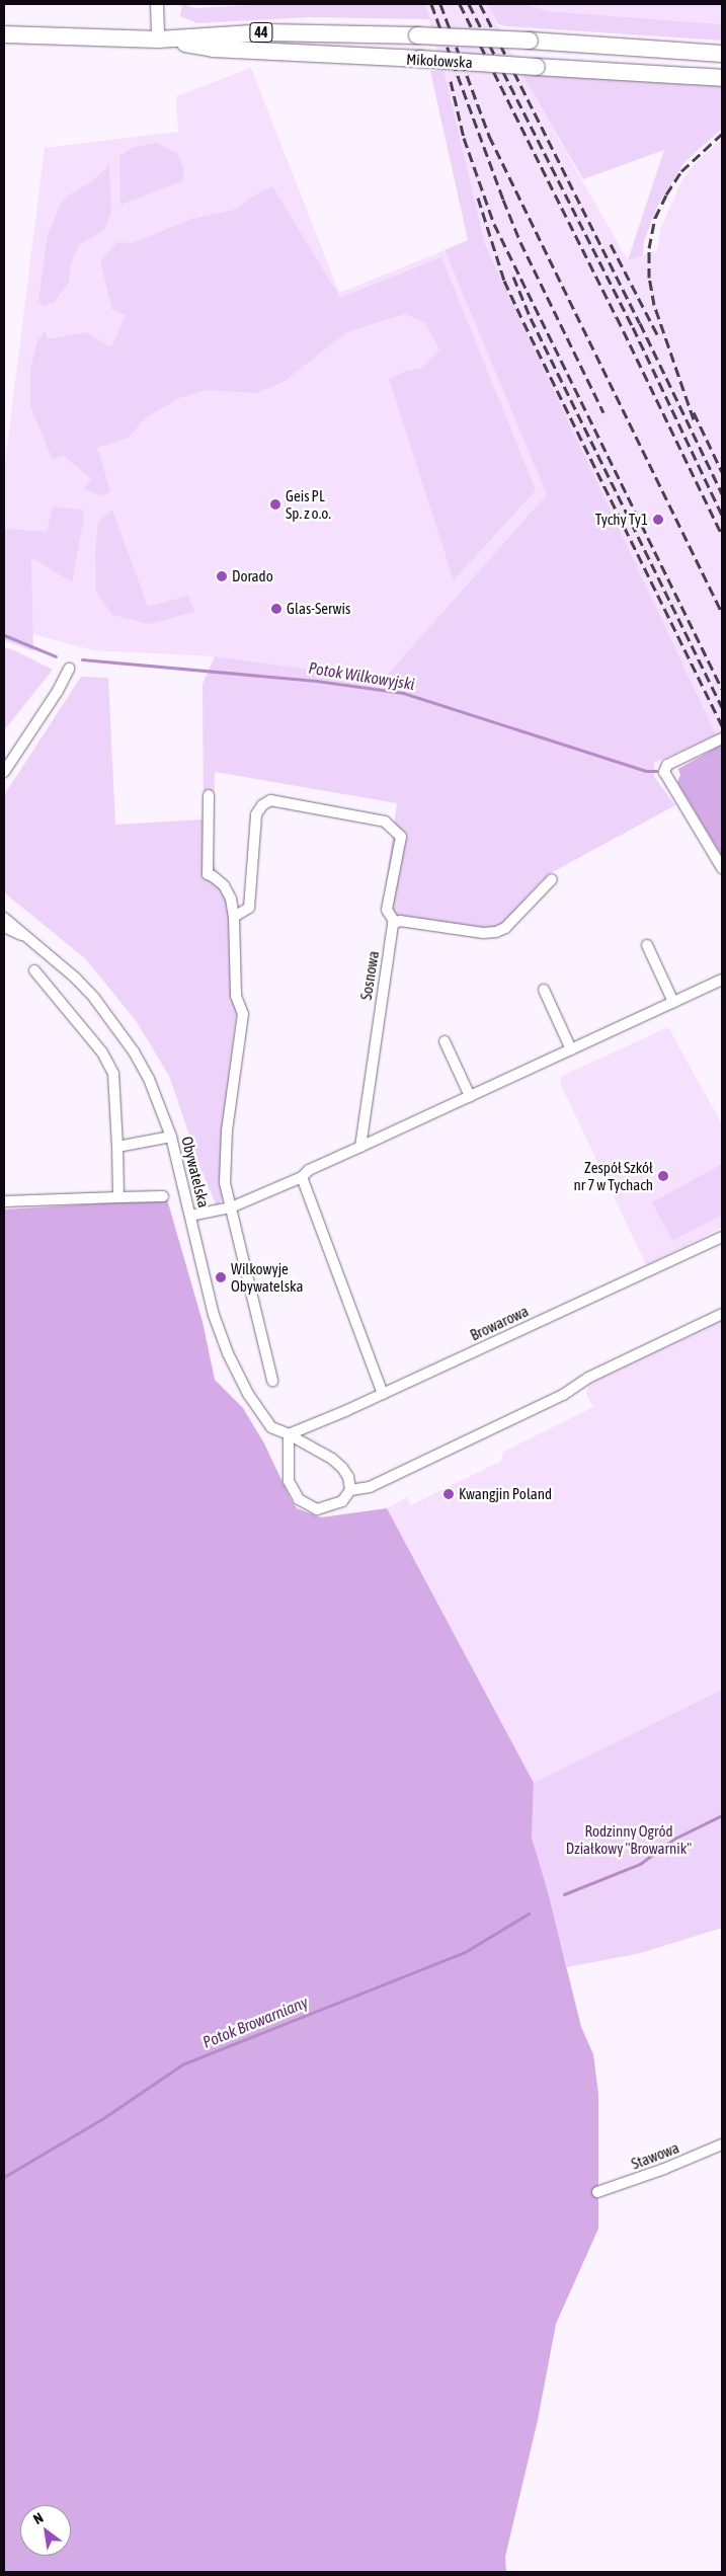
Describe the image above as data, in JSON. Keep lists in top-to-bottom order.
{
  "streets": {
    "main road": ["44", "Mikołowska"],
    "street": [
      "Sosnowa",
      "Obywatelska",
      "Browarowa",
      "Stawowa"
    ]
  },
  "crossings": [
    ["Obywatelska", "Browarowa"]
  ],
  "water": ["Potok Wilkowyjski", "Potok Browarniany"],
  "parks": ["Rodzinny Ogród Działkowy \"Browarnik\""],
  "places": [
    "Geis PL Sp. z o.o.",
    "Tychy Ty1",
    "Dorado",
    "Glas-Serwis",
    "Zespół Szkół nr 7 w Tychach",
    "Wilkowyje Obywatelska",
    "Kwangjin Poland"
  ],
  "north": "top left"
}
